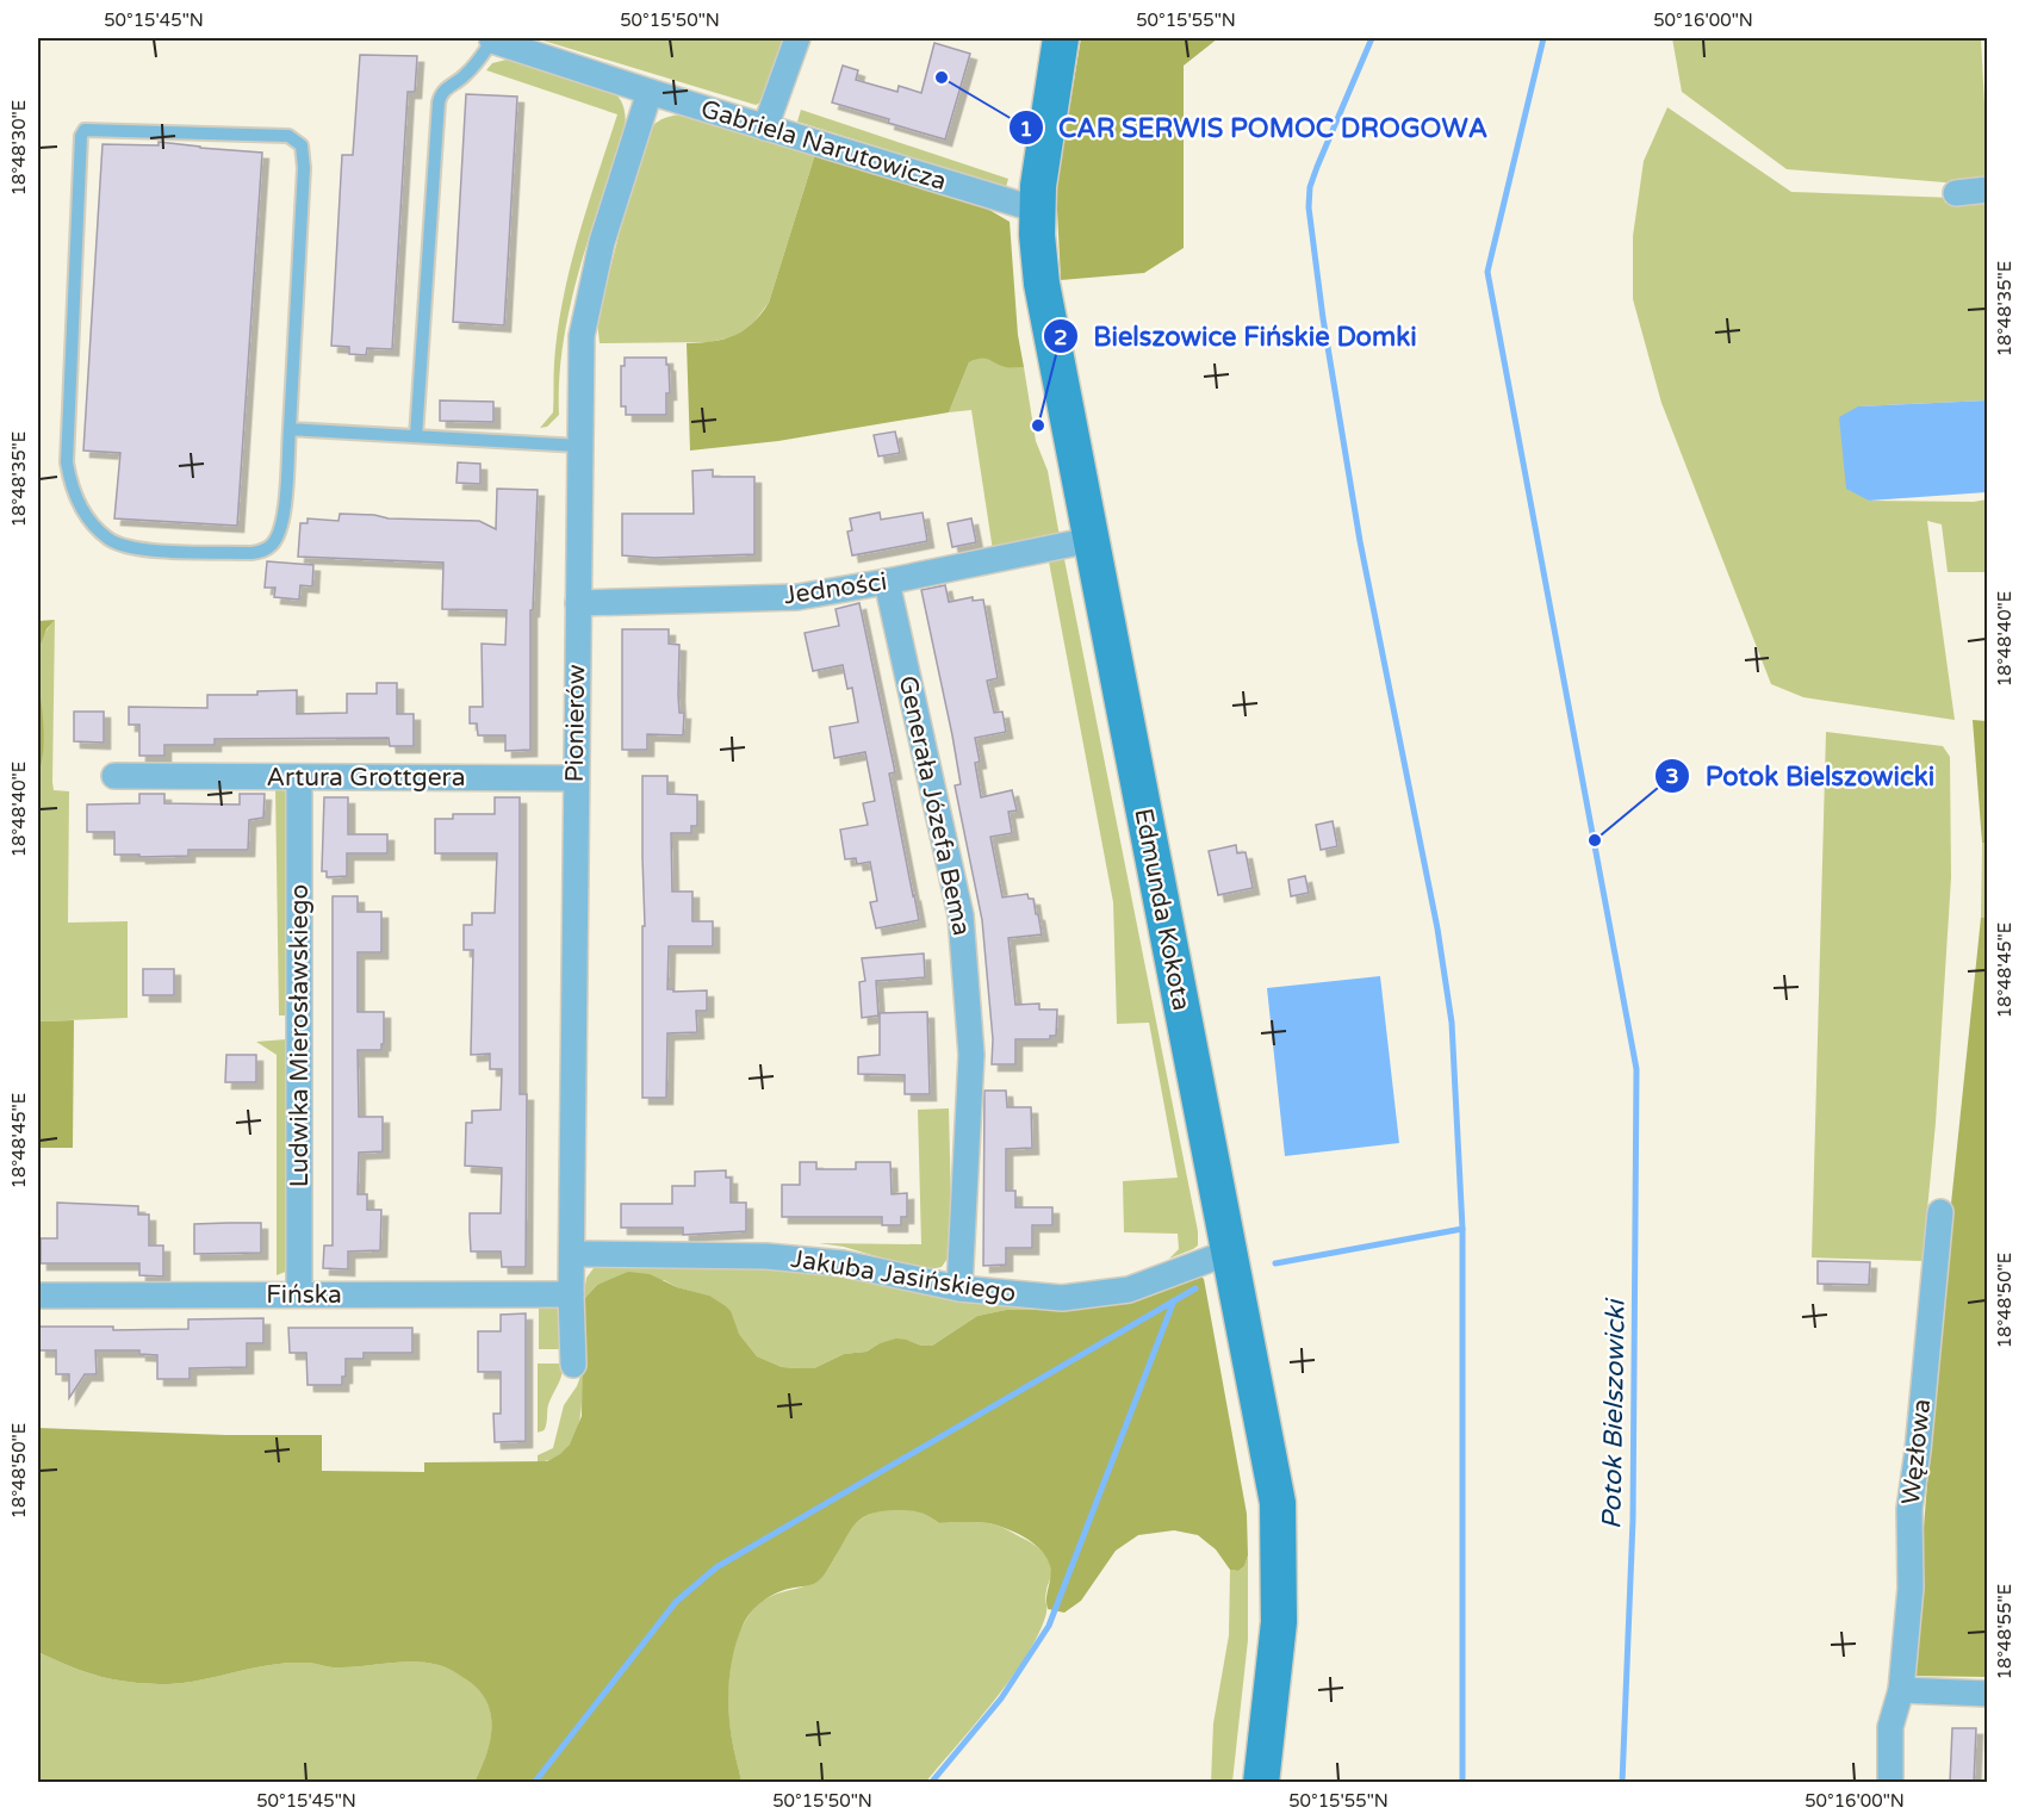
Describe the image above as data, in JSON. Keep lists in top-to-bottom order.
{
  "streets": {
    "street": [
      "Gabriela Narutowicza",
      "Jedności",
      "Pionierów",
      "Artura Grottgera",
      "Generała Józefa Bema",
      "Edmunda Kokota",
      "Ludwika Mierosławskiego",
      "Jakuba Jasińskiego",
      "Fińska",
      "Węzłowa"
    ]
  },
  "crossings": [
    ["Gabriela Narutowicza", "Pionierów"],
    ["Gabriela Narutowicza", "Edmunda Kokota"],
    ["Jedności", "Pionierów"],
    ["Jedności", "Generała Józefa Bema"],
    ["Jedności", "Edmunda Kokota"],
    ["Pionierów", "Artura Grottgera"],
    ["Pionierów", "Jakuba Jasińskiego"],
    ["Pionierów", "Fińska"],
    ["Artura Grottgera", "Ludwika Mierosławskiego"],
    ["Generała Józefa Bema", "Jakuba Jasińskiego"],
    ["Edmunda Kokota", "Jakuba Jasińskiego"],
    ["Ludwika Mierosławskiego", "Fińska"]
  ],
  "water": ["Potok Bielszowicki"],
  "places": ["CAR SERWIS POMOC DROGOWA", "Bielszowice Fińskie Domki", "Potok Bielszowicki"],
  "coordinates": [
    "50°15'45\"N",
    "50°15'50\"N",
    "50°15'55\"N",
    "50°16'00\"N",
    "18°48'30\"E",
    "18°48'35\"E",
    "18°48'40\"E",
    "18°48'45\"E",
    "18°48'50\"E",
    "18°48'55\"E"
  ]
}
